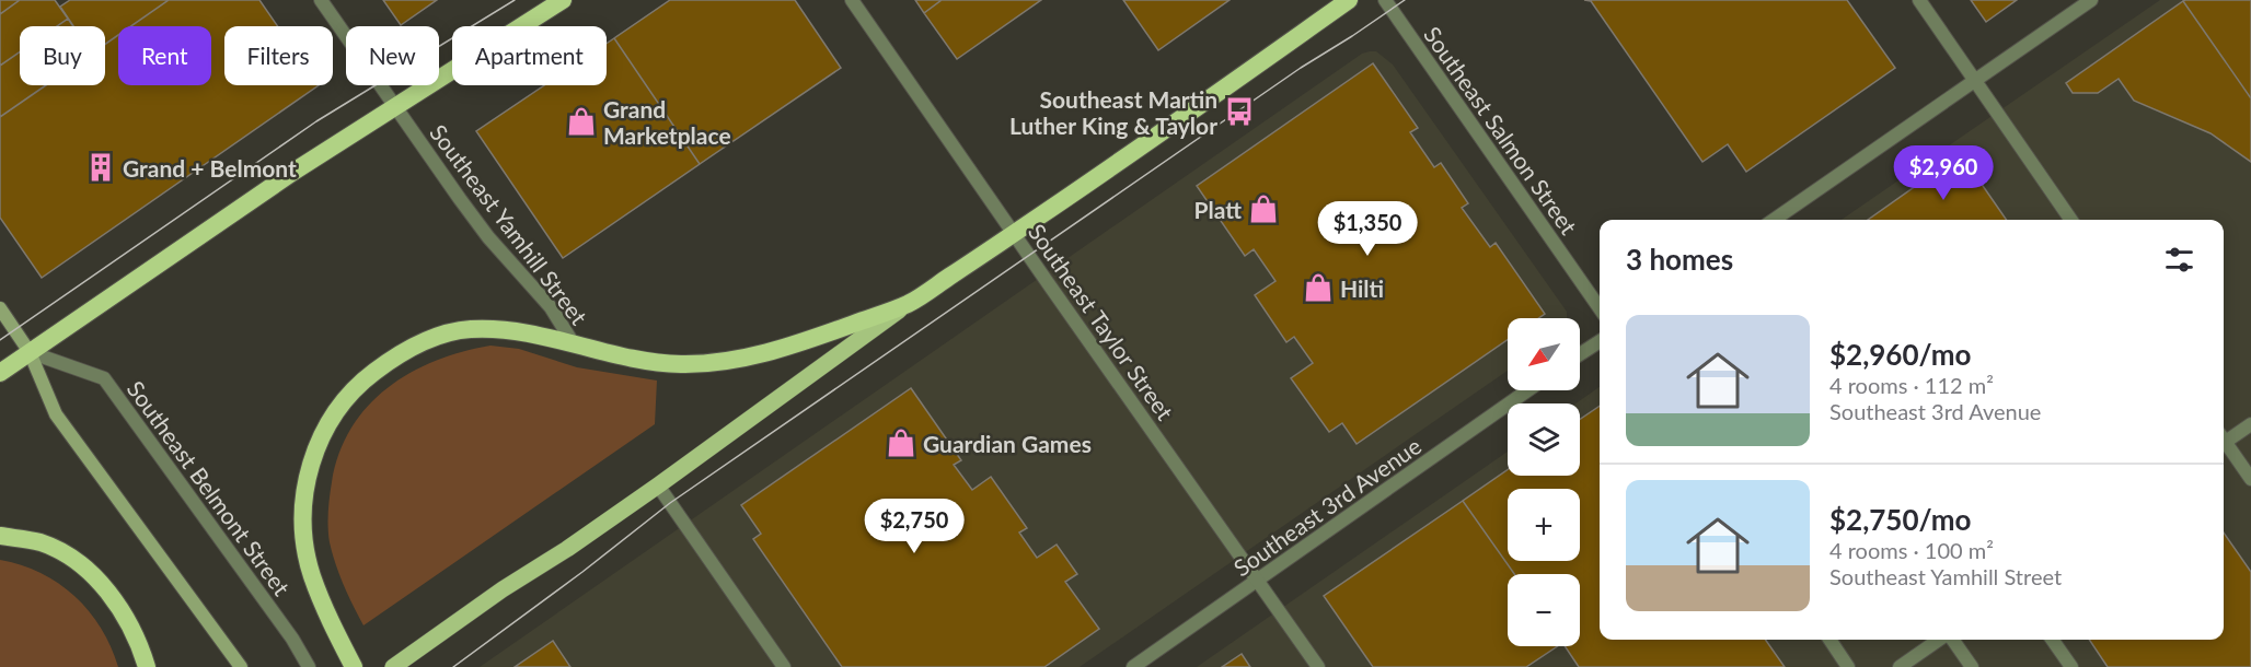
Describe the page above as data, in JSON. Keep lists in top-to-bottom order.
{
  "streets": {
    "street": [
      "Southeast Salmon Street",
      "Southeast Yamhill Street",
      "Southeast Taylor Street",
      "Southeast Belmont Street",
      "Southeast 3rd Avenue"
    ]
  },
  "crossings": [
    ["Southeast Taylor Street", "Southeast 3rd Avenue"]
  ],
  "places": {
    "bus stop": ["Southeast Martin Luther King & Taylor"],
    "shop": [
      "Grand Marketplace",
      "Platt",
      "Hilti",
      "Guardian Games"
    ],
    "building": ["Grand + Belmont"]
  },
  "north": "bottom left",
  "page": {
    "chip": [
      "Buy",
      "Rent",
      "Filters",
      "New",
      "Apartment"
    ],
    "price": ["$2,960", "$1,350", "$2,750"],
    "heading": "3 homes",
    "list": [
      {
        "name": "$2,960/mo",
        "note": "4 rooms · 112 m² · Southeast 3rd Avenue"
      },
      {
        "name": "$2,750/mo",
        "note": "4 rooms · 100 m² · Southeast Yamhill Street"
      }
    ],
    "map_buttons": ["+", "−"]
  }
}
